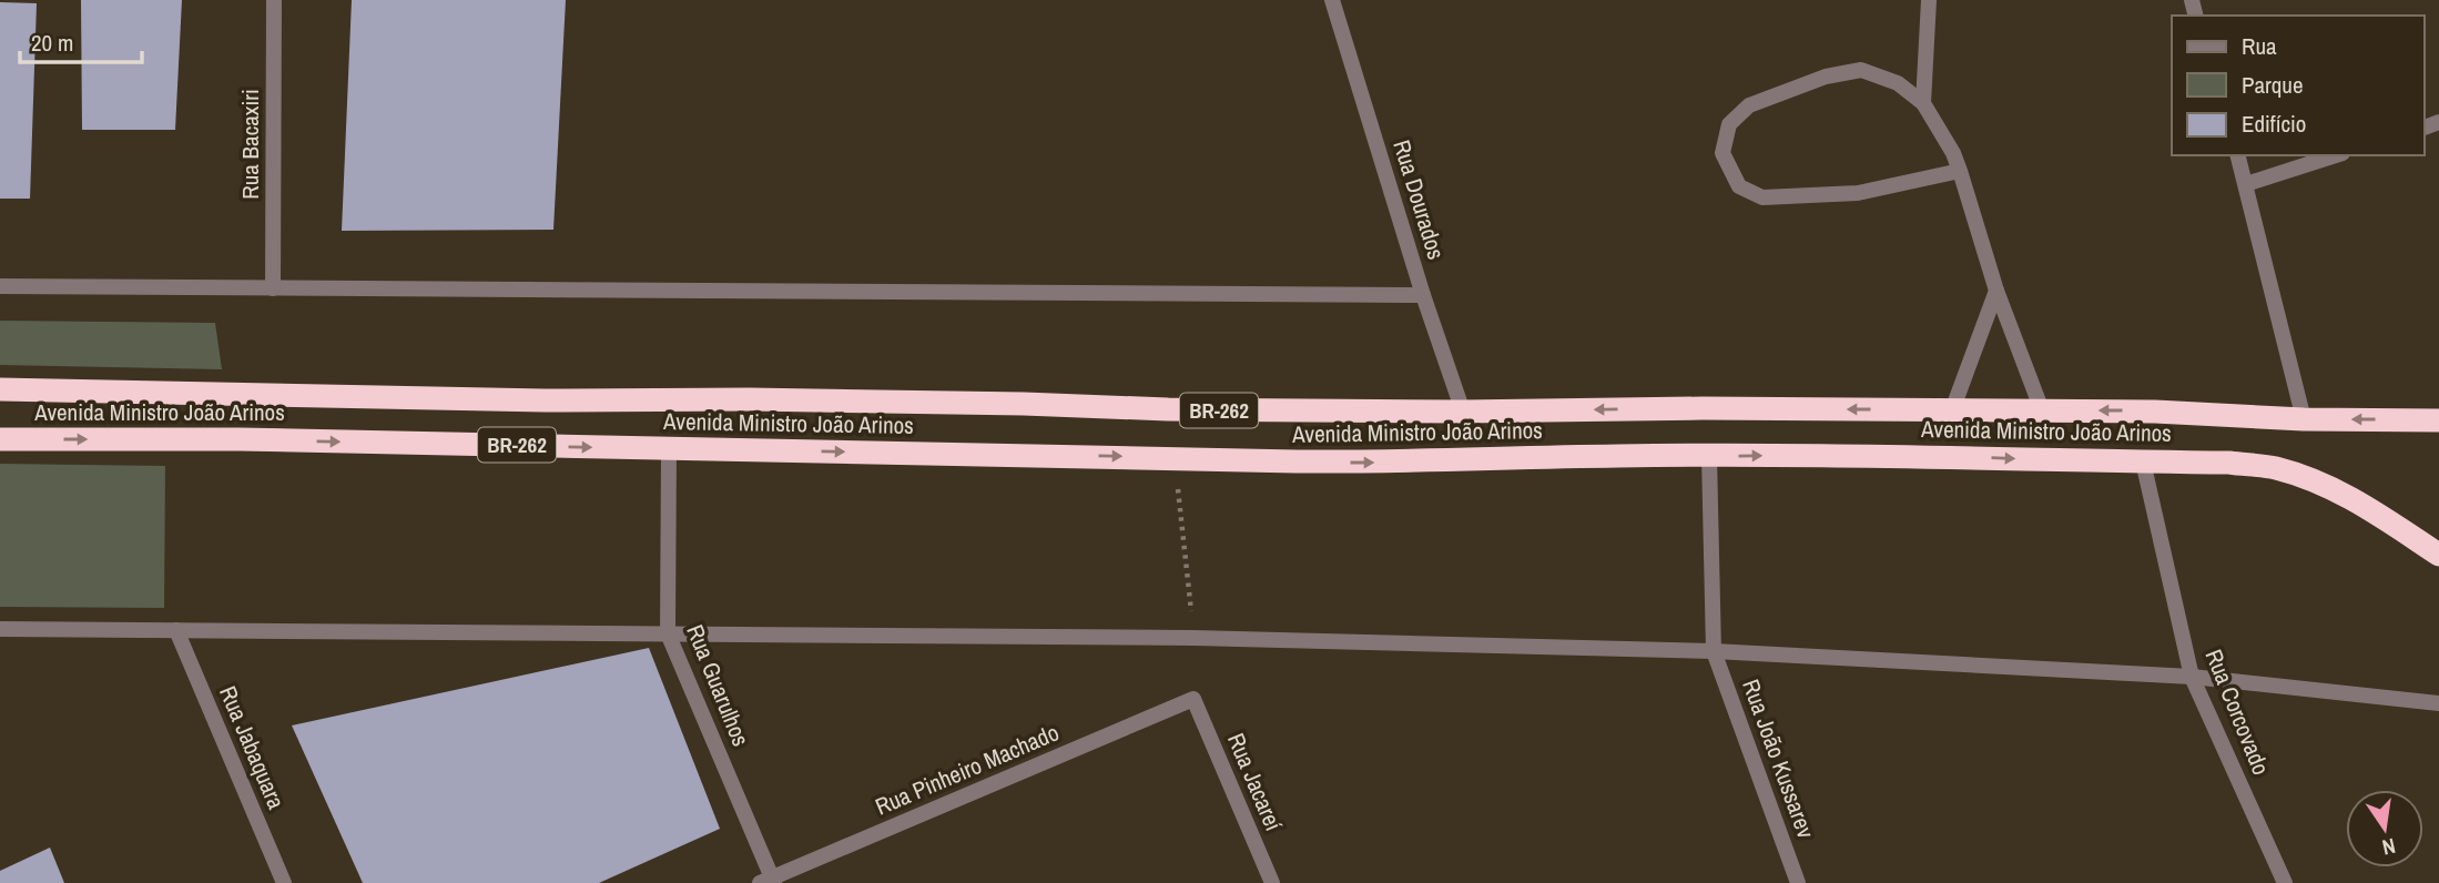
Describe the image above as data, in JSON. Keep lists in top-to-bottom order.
{
  "streets": {
    "highway": ["BR-262", "Avenida Ministro João Arinos"],
    "street": [
      "Rua Bacaxiri",
      "Rua Dourados",
      "Rua Guarulhos",
      "Rua Corcovado",
      "Rua Jabaquara",
      "Rua João Kussarev",
      "Rua Pinheiro Machado",
      "Rua Jacareí"
    ]
  },
  "crossings": [
    ["Rua Dourados", "Avenida Ministro João Arinos"],
    ["Avenida Ministro João Arinos", "Rua Guarulhos"],
    ["Avenida Ministro João Arinos", "Rua Corcovado"],
    ["Avenida Ministro João Arinos", "Rua João Kussarev"],
    ["Rua Guarulhos", "Rua Pinheiro Machado"],
    ["Rua Pinheiro Machado", "Rua Jacareí"]
  ],
  "legend": ["Rua", "Parque", "Edifício"],
  "scale_bar": "20 m",
  "north": "bottom"
}
